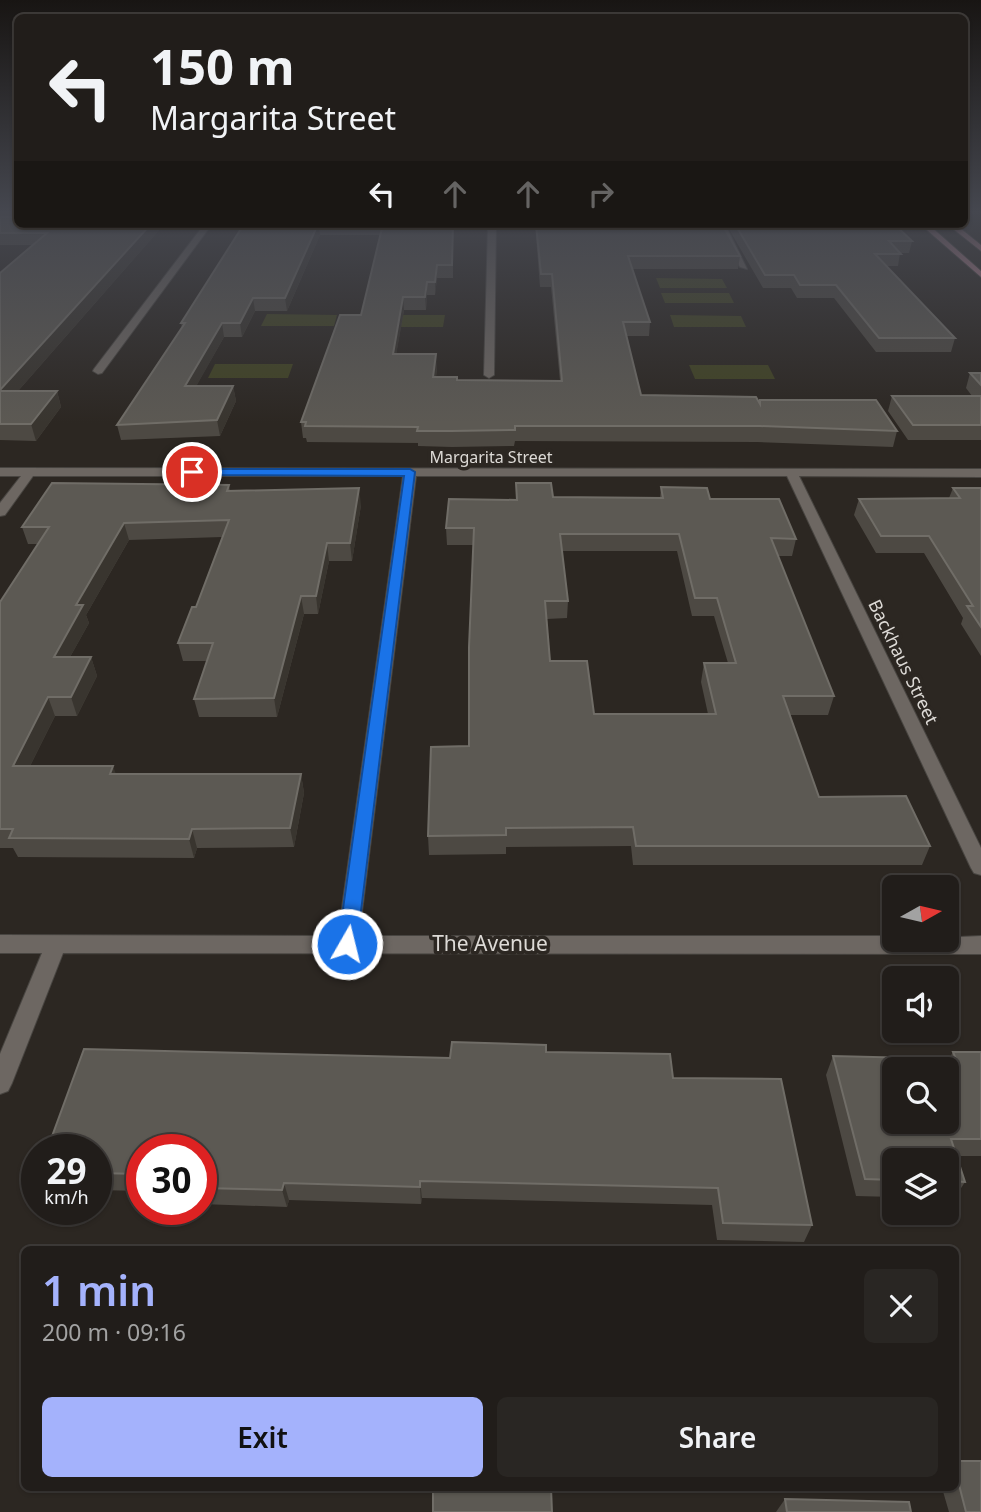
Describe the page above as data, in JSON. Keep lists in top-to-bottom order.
{
  "streets": {
    "street": ["Margarita Street", "Backhaus Street", "The Avenue"]
  },
  "crossings": [
    ["Margarita Street", "Backhaus Street"]
  ],
  "north": "right",
  "page": {
    "turn": ["150 m", "Margarita Street"],
    "speed": "29 km/h",
    "limit": "30",
    "heading": ["1 min", "200 m · 09:16"],
    "buttons": ["Exit", "Share"]
  }
}
